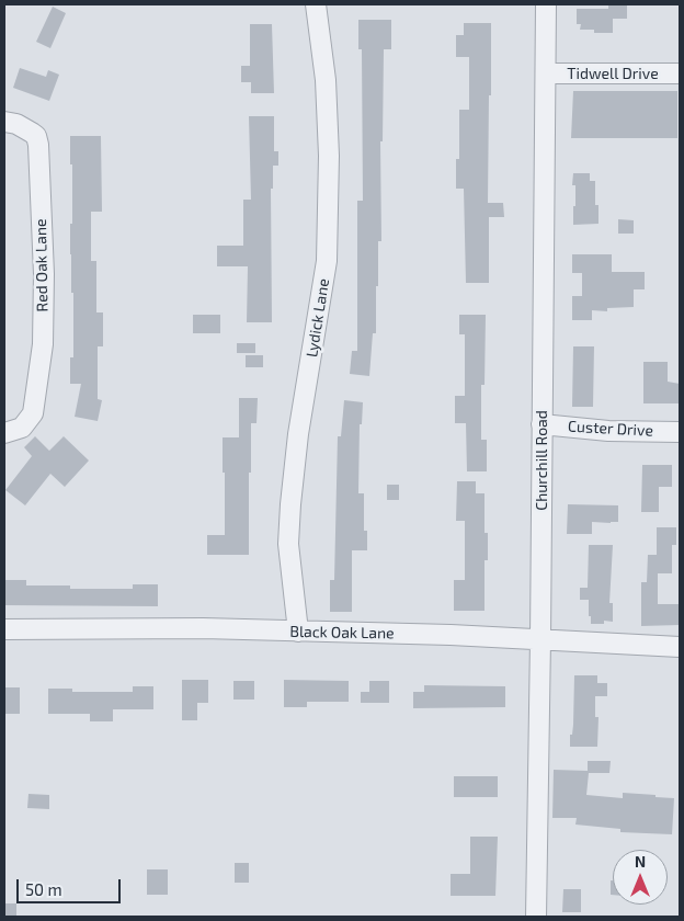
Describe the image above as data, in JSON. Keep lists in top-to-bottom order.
{
  "streets": {
    "street": [
      "Tidwell Drive",
      "Red Oak Lane",
      "Lydick Lane",
      "Custer Drive",
      "Churchill Road",
      "Black Oak Lane"
    ]
  },
  "crossings": [
    ["Tidwell Drive", "Churchill Road"],
    ["Lydick Lane", "Black Oak Lane"],
    ["Custer Drive", "Churchill Road"],
    ["Churchill Road", "Black Oak Lane"]
  ],
  "scale_bar": "50 m",
  "north": "top"
}
